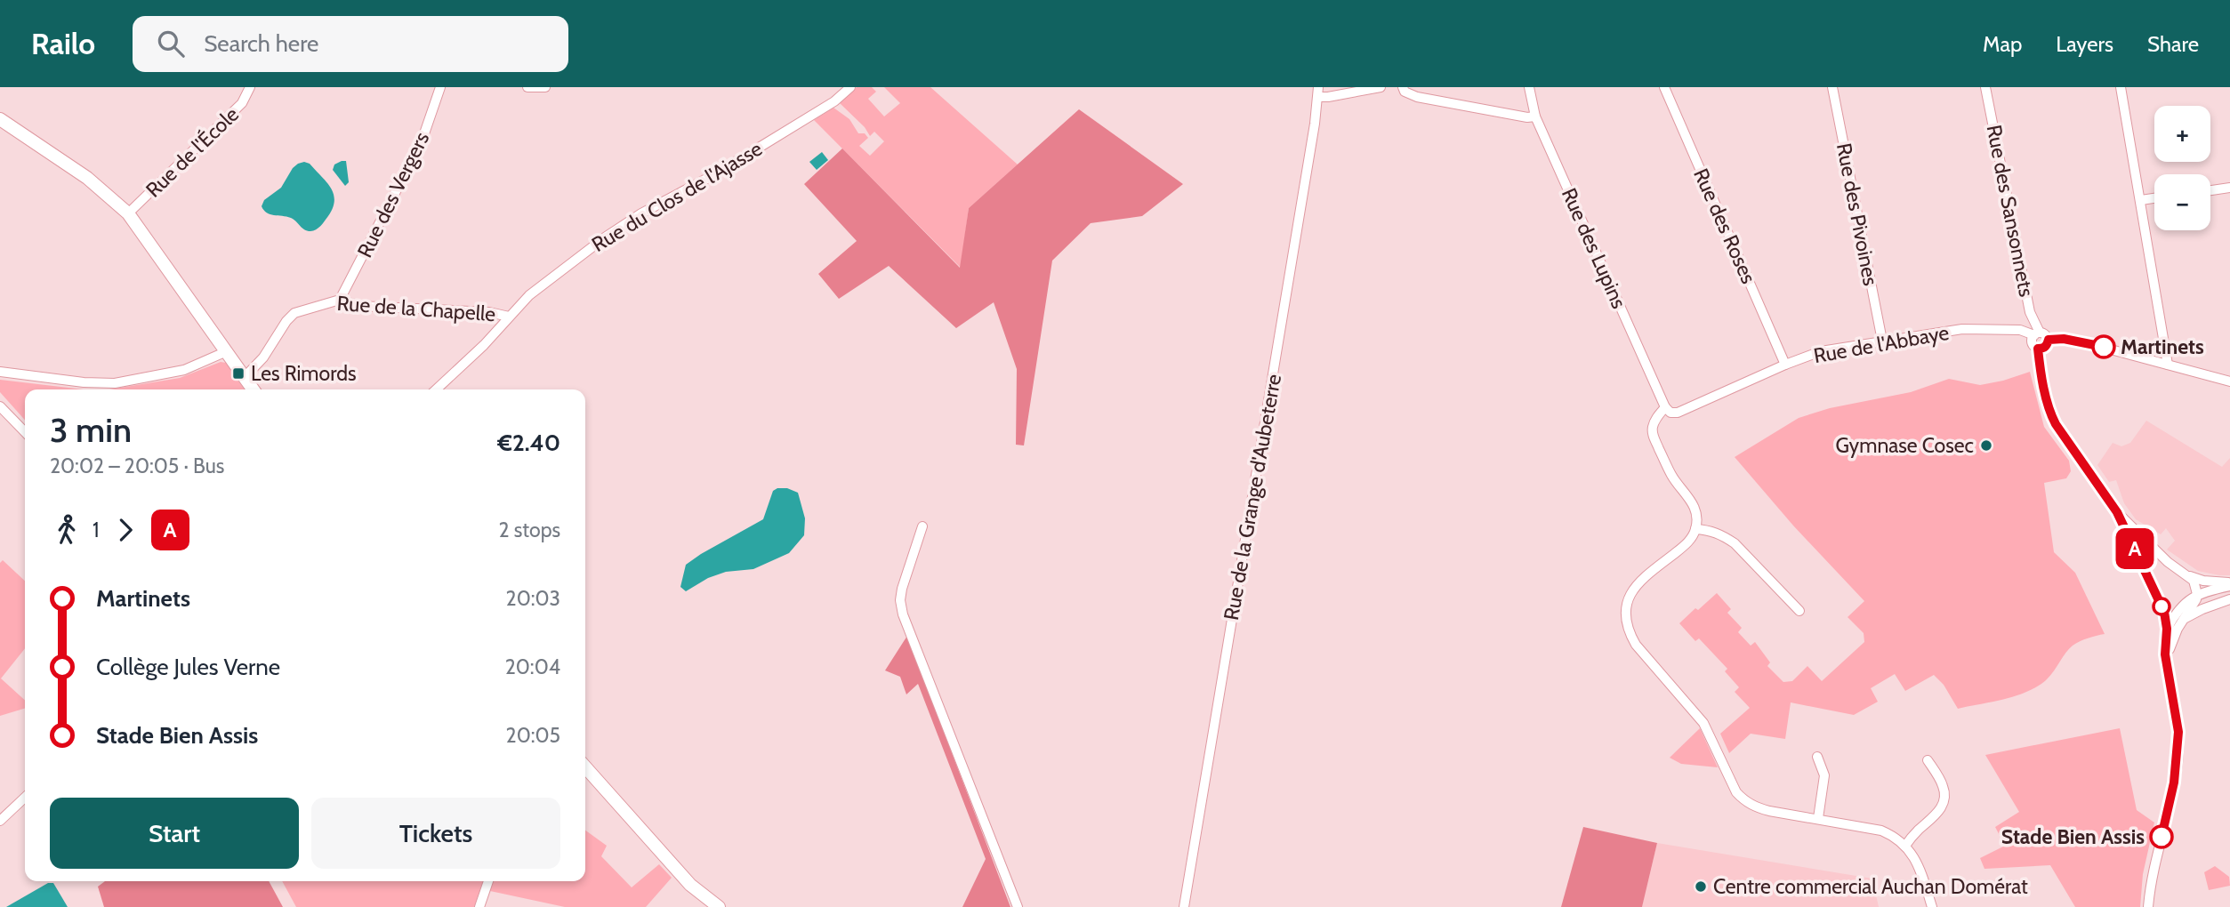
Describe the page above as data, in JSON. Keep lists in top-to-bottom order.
{
  "streets": {
    "street": [
      "Rue de l'École",
      "Rue des Vergers",
      "Rue du Clos de l'Ajasse",
      "Rue des Sansonnets",
      "Rue des Pivoines",
      "Rue des Roses",
      "Rue des Lupins",
      "Rue de la Chapelle",
      "Rue de l'Abbaye",
      "Rue de la Grange d'Aubeterre"
    ]
  },
  "crossings": [
    ["Rue des Vergers", "Rue de la Chapelle"],
    ["Rue du Clos de l'Ajasse", "Rue de la Chapelle"],
    ["Rue des Sansonnets", "Rue de l'Abbaye"],
    ["Rue des Pivoines", "Rue de l'Abbaye"],
    ["Rue des Roses", "Rue de l'Abbaye"],
    ["Rue des Lupins", "Rue de l'Abbaye"]
  ],
  "places": {
    "other": [
      "Martinets",
      "Gymnase Cosec",
      "Stade Bien Assis",
      "Centre commercial Auchan Domérat"
    ],
    "transit": ["Les Rimords"]
  },
  "lines": ["bus line A"],
  "page": {
    "header": "Railo",
    "search": "Search here",
    "nav": ["Map", "Layers", "Share"],
    "on_map": "A",
    "map_buttons": ["+", "−"],
    "heading": ["3 min", "20:02 – 20:05 · Bus", "€2.40"],
    "legs": ["1", "A", "2 stops"],
    "list": [
      {
        "name": "Martinets",
        "value": "20:03"
      },
      {
        "name": "Collège Jules Verne",
        "value": "20:04"
      },
      {
        "name": "Stade Bien Assis",
        "value": "20:05"
      }
    ],
    "buttons": ["Start", "Tickets"]
  }
}
